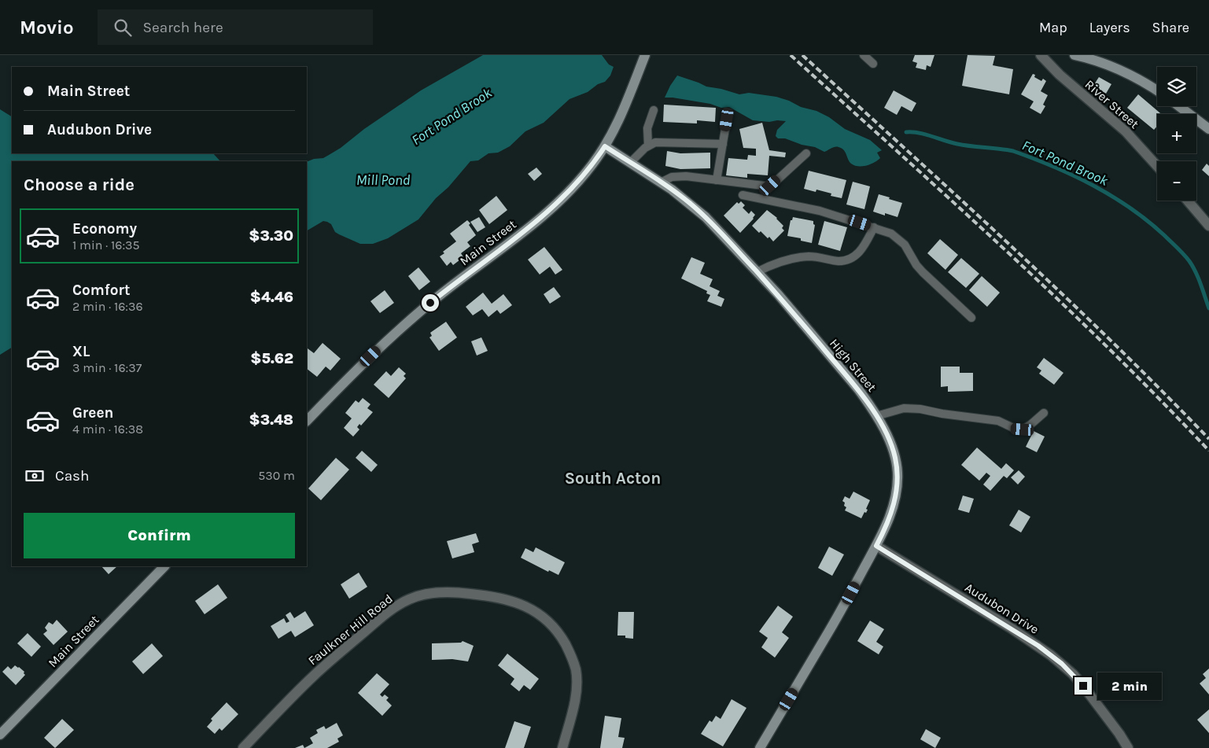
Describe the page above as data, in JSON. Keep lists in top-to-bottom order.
{
  "streets": {
    "street": [
      "River Street",
      "Main Street",
      "High Street",
      "Audubon Drive",
      "Faulkner Hill Road"
    ]
  },
  "crossings": [
    ["Main Street", "High Street"],
    ["High Street", "Audubon Drive"]
  ],
  "districts": ["South Acton"],
  "water": ["Fort Pond Brook", "Mill Pond"],
  "page": {
    "header": "Movio",
    "search": "Search here",
    "nav": ["Map", "Layers", "Share"],
    "map_buttons": ["+", "−"],
    "banner": ["Main Street", "Audubon Drive"],
    "heading": "Choose a ride",
    "list": [
      {
        "name": "Economy",
        "note": "1 min · 16:35",
        "value": "$3.30"
      },
      {
        "name": "Comfort",
        "note": "2 min · 16:36",
        "value": "$4.46"
      },
      {
        "name": "XL",
        "note": "3 min · 16:37",
        "value": "$5.62"
      },
      {
        "name": "Green",
        "note": "4 min · 16:38",
        "value": "$3.48"
      }
    ],
    "pay": ["Cash", "530 m"],
    "buttons": "Confirm",
    "bubble": "2 min"
  }
}
